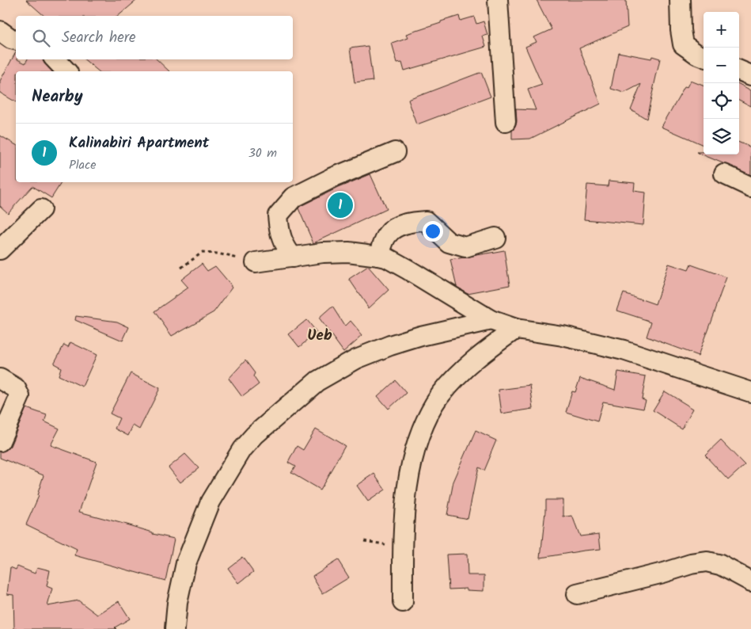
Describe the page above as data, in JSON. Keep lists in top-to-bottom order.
{
  "districts": ["Ueb"],
  "page": {
    "map_buttons": ["+", "−"],
    "search": "Search here",
    "heading": "Nearby",
    "list": [
      {
        "mark": "1",
        "name": "Kalinabiri Apartment",
        "note": "Place",
        "value": "30 m"
      }
    ],
    "pins": "1"
  }
}
